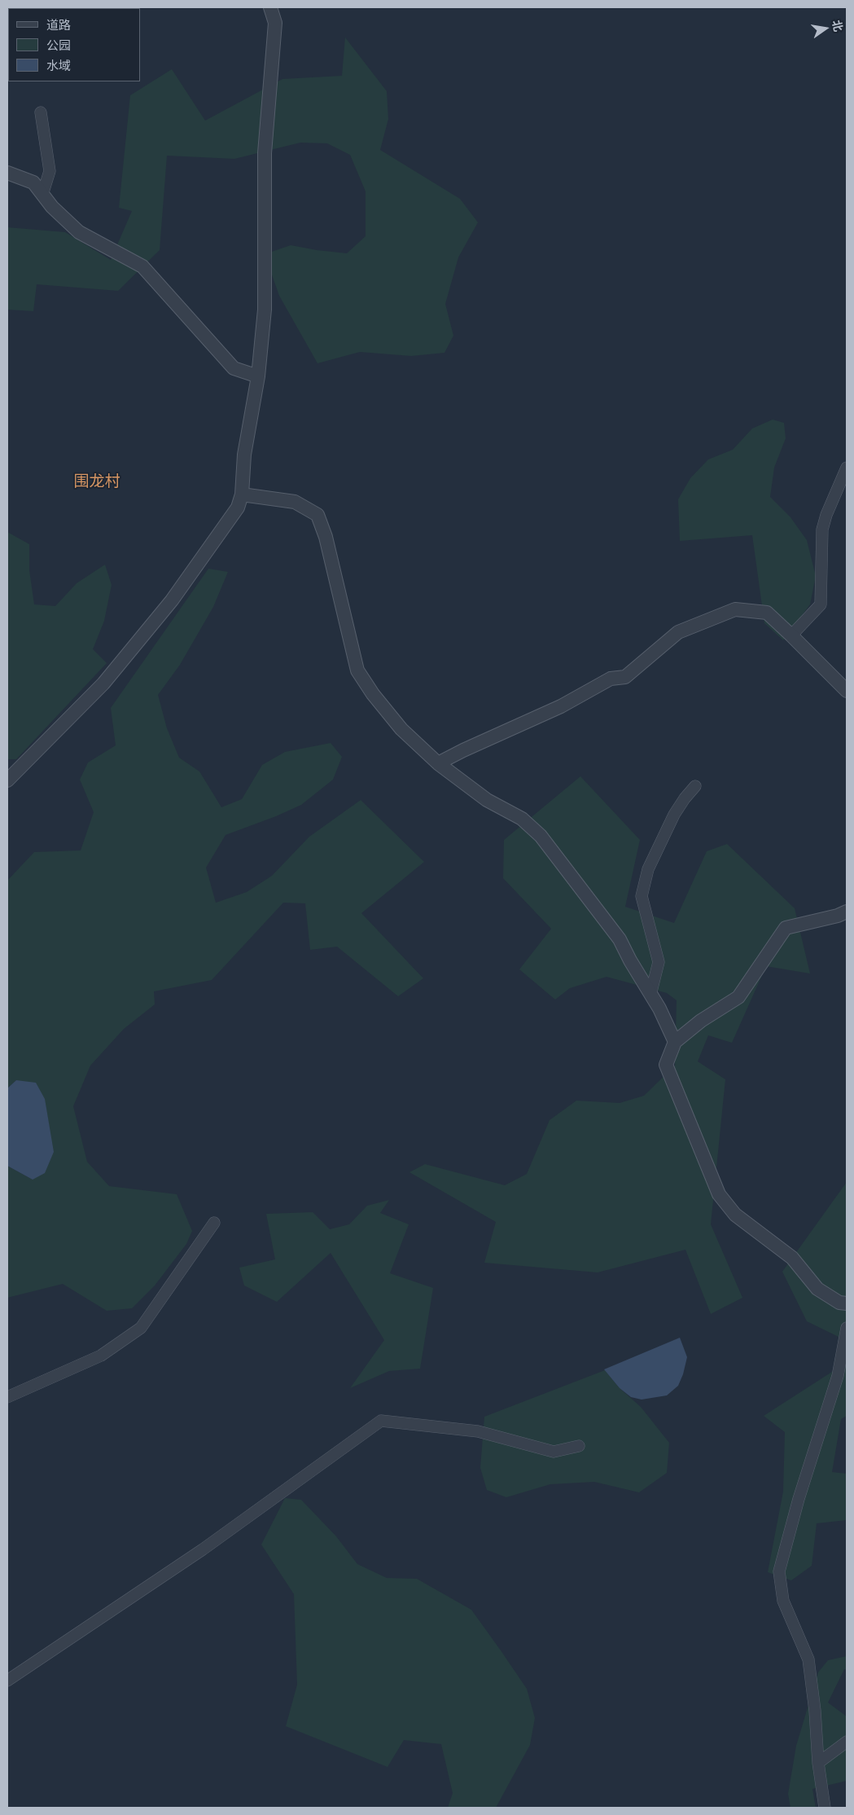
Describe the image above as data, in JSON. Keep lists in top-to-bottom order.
{
  "districts": ["围龙村"],
  "legend": ["道路", "公园", "水域"],
  "north": "right"
}
